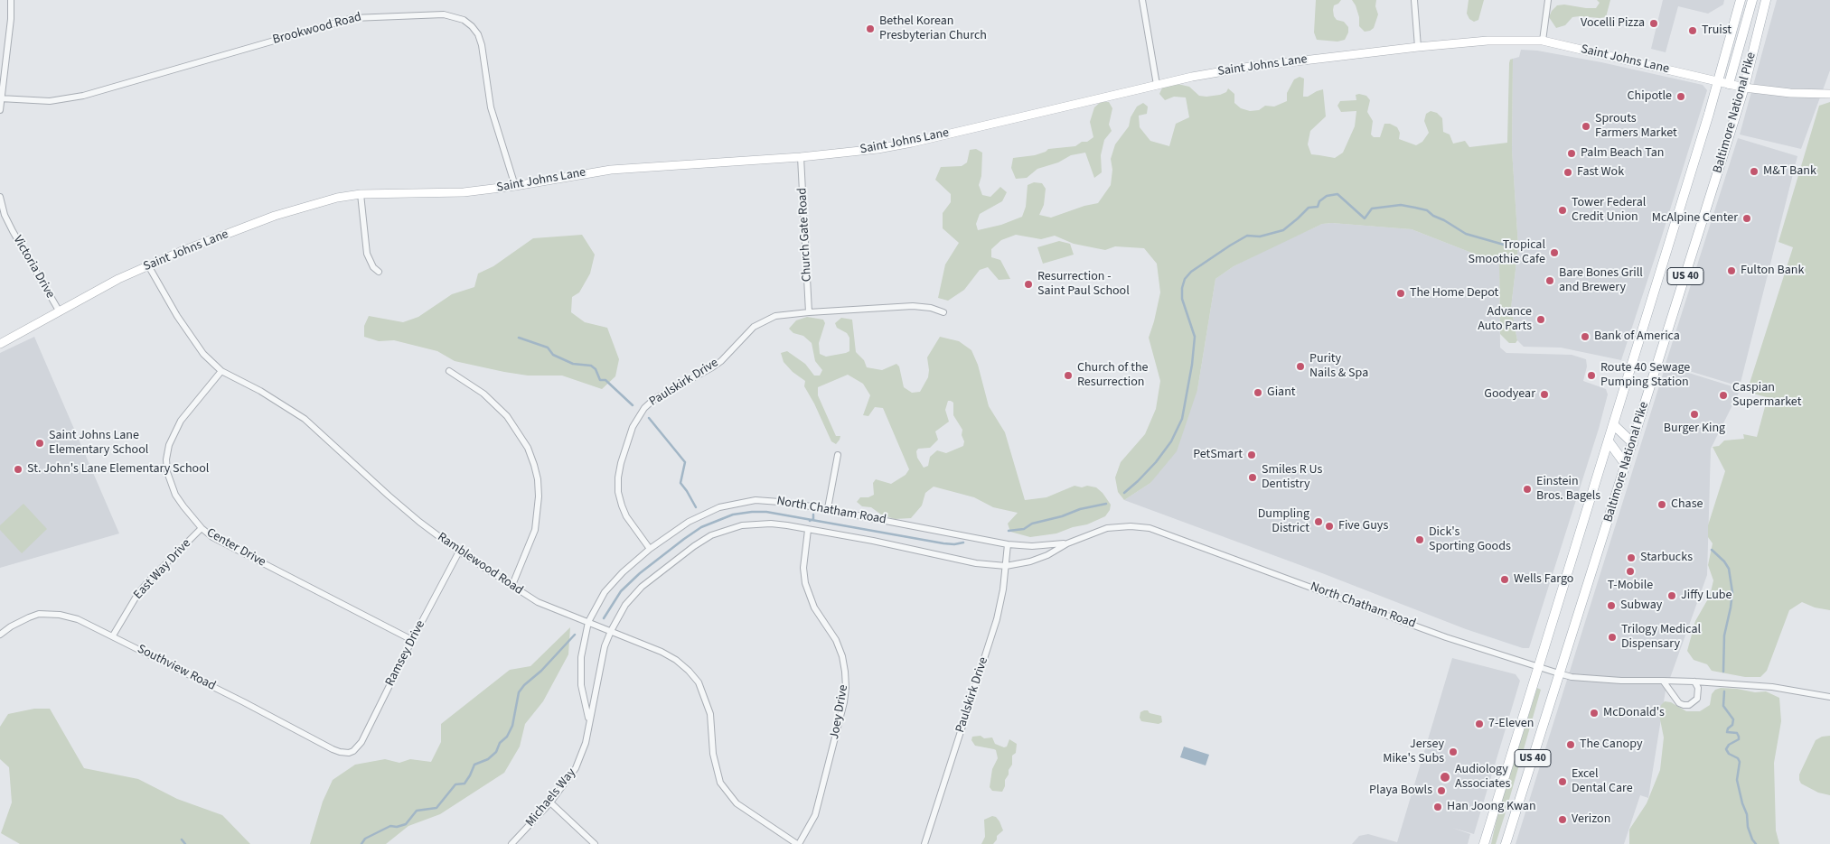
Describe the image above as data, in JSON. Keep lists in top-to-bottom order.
{
  "streets": {
    "main road": ["Baltimore National Pike", "US 40"],
    "street": [
      "Brookwood Road",
      "Saint Johns Lane",
      "Church Gate Road",
      "Victoria Drive",
      "Paulskirk Drive",
      "North Chatham Road",
      "Center Drive",
      "Ramblewood Road",
      "East Way Drive",
      "Ramsey Drive",
      "Southview Road",
      "Joey Drive",
      "Michaels Way"
    ]
  },
  "crossings": [
    ["Brookwood Road", "Saint Johns Lane"],
    ["Saint Johns Lane", "Baltimore National Pike"],
    ["Saint Johns Lane", "Church Gate Road"],
    ["Saint Johns Lane", "Victoria Drive"],
    ["Saint Johns Lane", "Ramblewood Road"],
    ["Baltimore National Pike", "North Chatham Road"],
    ["Church Gate Road", "Paulskirk Drive"],
    ["Paulskirk Drive", "North Chatham Road"],
    ["North Chatham Road", "Ramblewood Road"],
    ["North Chatham Road", "Joey Drive"],
    ["North Chatham Road", "Michaels Way"],
    ["Center Drive", "Ramblewood Road"],
    ["Center Drive", "East Way Drive"],
    ["Center Drive", "Ramsey Drive"],
    ["Ramblewood Road", "Ramsey Drive"],
    ["Ramblewood Road", "Joey Drive"],
    ["Ramblewood Road", "Michaels Way"],
    ["East Way Drive", "Southview Road"],
    ["Ramsey Drive", "Southview Road"]
  ],
  "places": [
    "Vocelli Pizza",
    "Bethel Korean Presbyterian Church",
    "Truist",
    "Chipotle",
    "Sprouts Farmers Market",
    "Palm Beach Tan",
    "M&T Bank",
    "Fast Wok",
    "Tower Federal Credit Union",
    "McAlpine Center",
    "Tropical Smoothie Cafe",
    "Fulton Bank",
    "Bare Bones Grill and Brewery",
    "Resurrection - Saint Paul School",
    "The Home Depot",
    "Advance Auto Parts",
    "Bank of America",
    "Purity Nails & Spa",
    "Church of the Resurrection",
    "Route 40 Sewage Pumping Station",
    "Giant",
    "Goodyear",
    "Caspian Supermarket",
    "Burger King",
    "Saint Johns Lane Elementary School",
    "PetSmart",
    "St. John's Lane Elementary School",
    "Smiles R Us Dentistry",
    "Einstein Bros. Bagels",
    "Chase",
    "Dumpling District",
    "Five Guys",
    "Dick's Sporting Goods",
    "Starbucks",
    "T-Mobile",
    "Wells Fargo",
    "Jiffy Lube",
    "Subway",
    "Trilogy Medical Dispensary",
    "McDonald's",
    "7-Eleven",
    "The Canopy",
    "Jersey Mike's Subs",
    "Audiology Associates",
    "Excel Dental Care",
    "Playa Bowls",
    "Han Joong Kwan",
    "Verizon"
  ]
}
